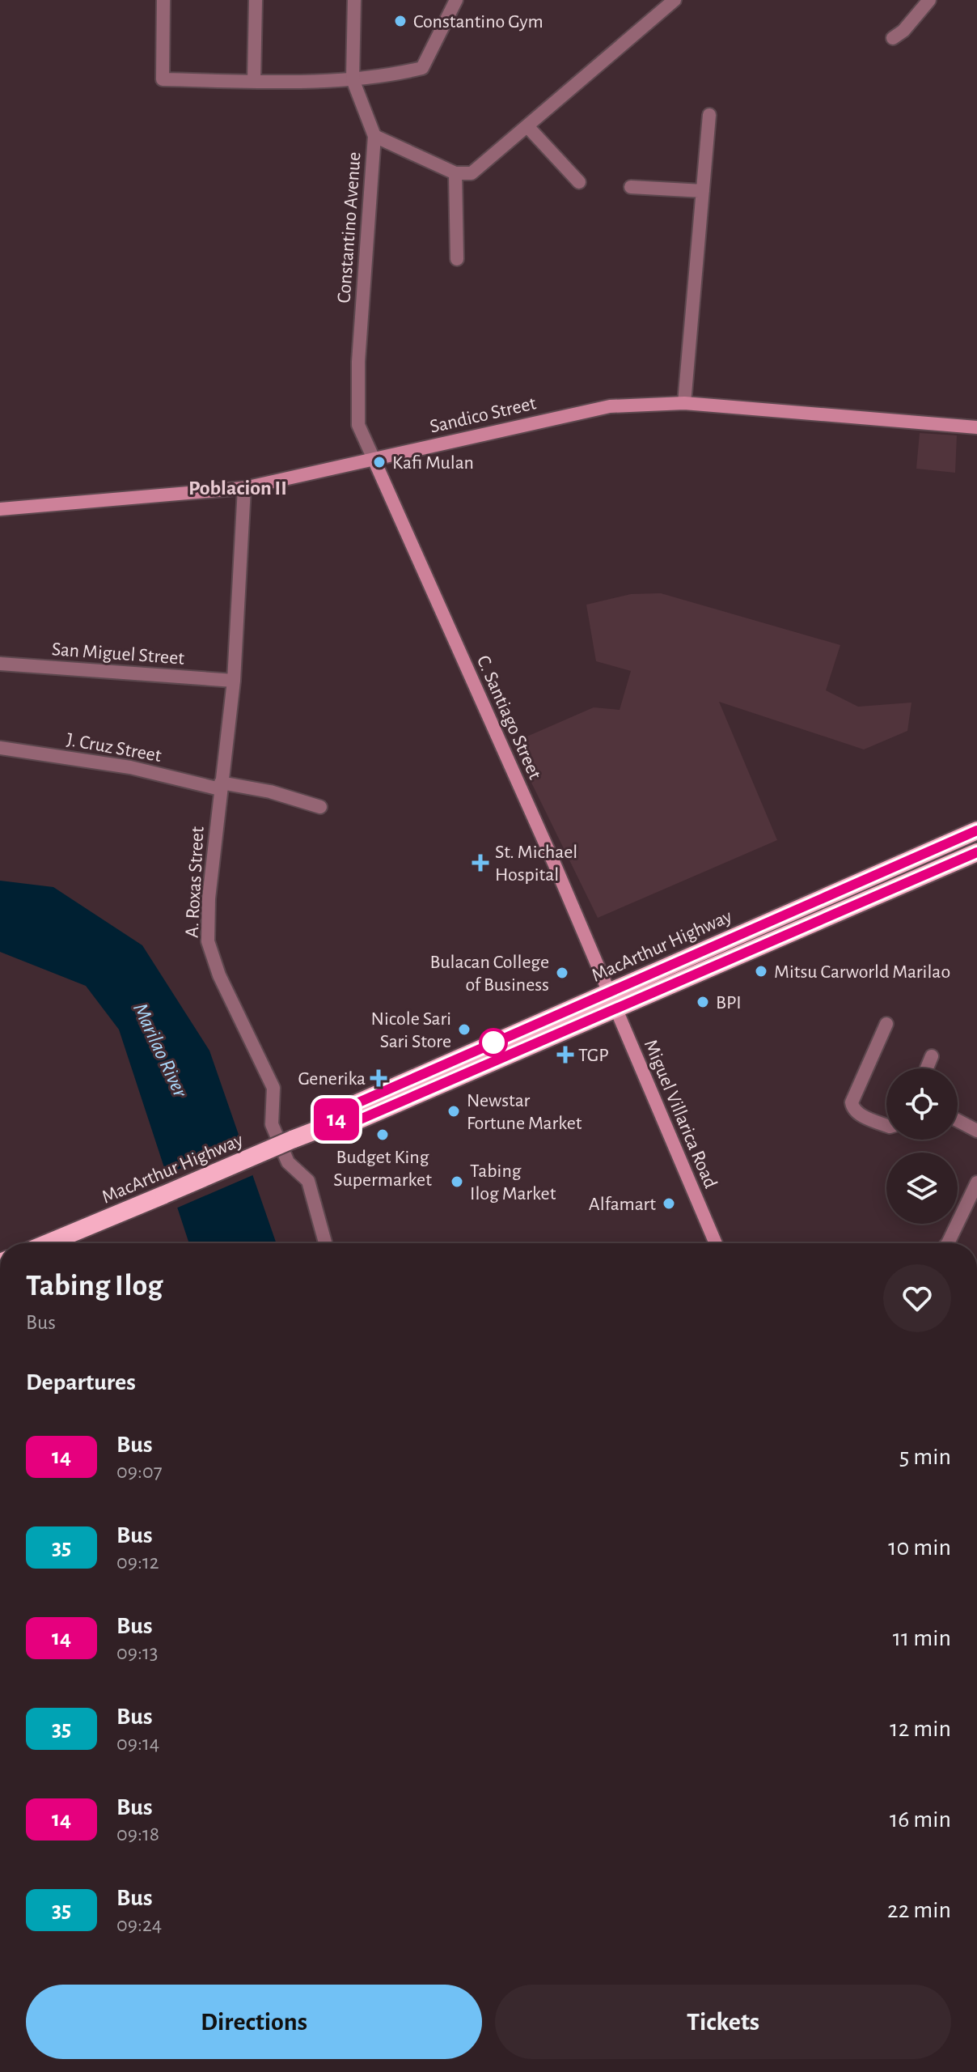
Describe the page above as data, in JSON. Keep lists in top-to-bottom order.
{
  "streets": {
    "highway": ["MacArthur Highway"],
    "main road": ["Sandico Street", "C. Santiago Street", "Miguel Villarica Road"],
    "street": [
      "Constantino Avenue",
      "San Miguel Street",
      "J. Cruz Street",
      "A. Roxas Street"
    ]
  },
  "crossings": [
    ["Constantino Avenue", "Sandico Street"],
    ["Constantino Avenue", "C. Santiago Street"],
    ["Sandico Street", "C. Santiago Street"],
    ["Sandico Street", "A. Roxas Street"],
    ["San Miguel Street", "A. Roxas Street"],
    ["C. Santiago Street", "MacArthur Highway"],
    ["C. Santiago Street", "Miguel Villarica Road"],
    ["J. Cruz Street", "A. Roxas Street"],
    ["MacArthur Highway", "Miguel Villarica Road"]
  ],
  "districts": ["Poblacion II"],
  "water": ["Marilao River"],
  "places": {
    "other": [
      "Constantino Gym",
      "Kafi Mulan",
      "Mitsu Carworld Marilao",
      "Bulacan College of Business",
      "BPI",
      "Nicole Sari Sari Store",
      "Newstar Fortune Market",
      "Budget King Supermarket",
      "Tabing Ilog Market",
      "Alfamart"
    ],
    "health": ["St. Michael Hospital", "TGP", "Generika"]
  },
  "lines": ["bus line 14"],
  "page": {
    "on_map": "14",
    "heading": [
      ["Tabing Ilog", "Bus"],
      "Departures"
    ],
    "list": [
      {
        "mark": "14",
        "name": "Bus",
        "note": "09:07",
        "value": "5 min"
      },
      {
        "mark": "35",
        "name": "Bus",
        "note": "09:12",
        "value": "10 min"
      },
      {
        "mark": "14",
        "name": "Bus",
        "note": "09:13",
        "value": "11 min"
      },
      {
        "mark": "35",
        "name": "Bus",
        "note": "09:14",
        "value": "12 min"
      },
      {
        "mark": "14",
        "name": "Bus",
        "note": "09:18",
        "value": "16 min"
      },
      {
        "mark": "35",
        "name": "Bus",
        "note": "09:24",
        "value": "22 min"
      }
    ],
    "buttons": ["Directions", "Tickets"]
  }
}
